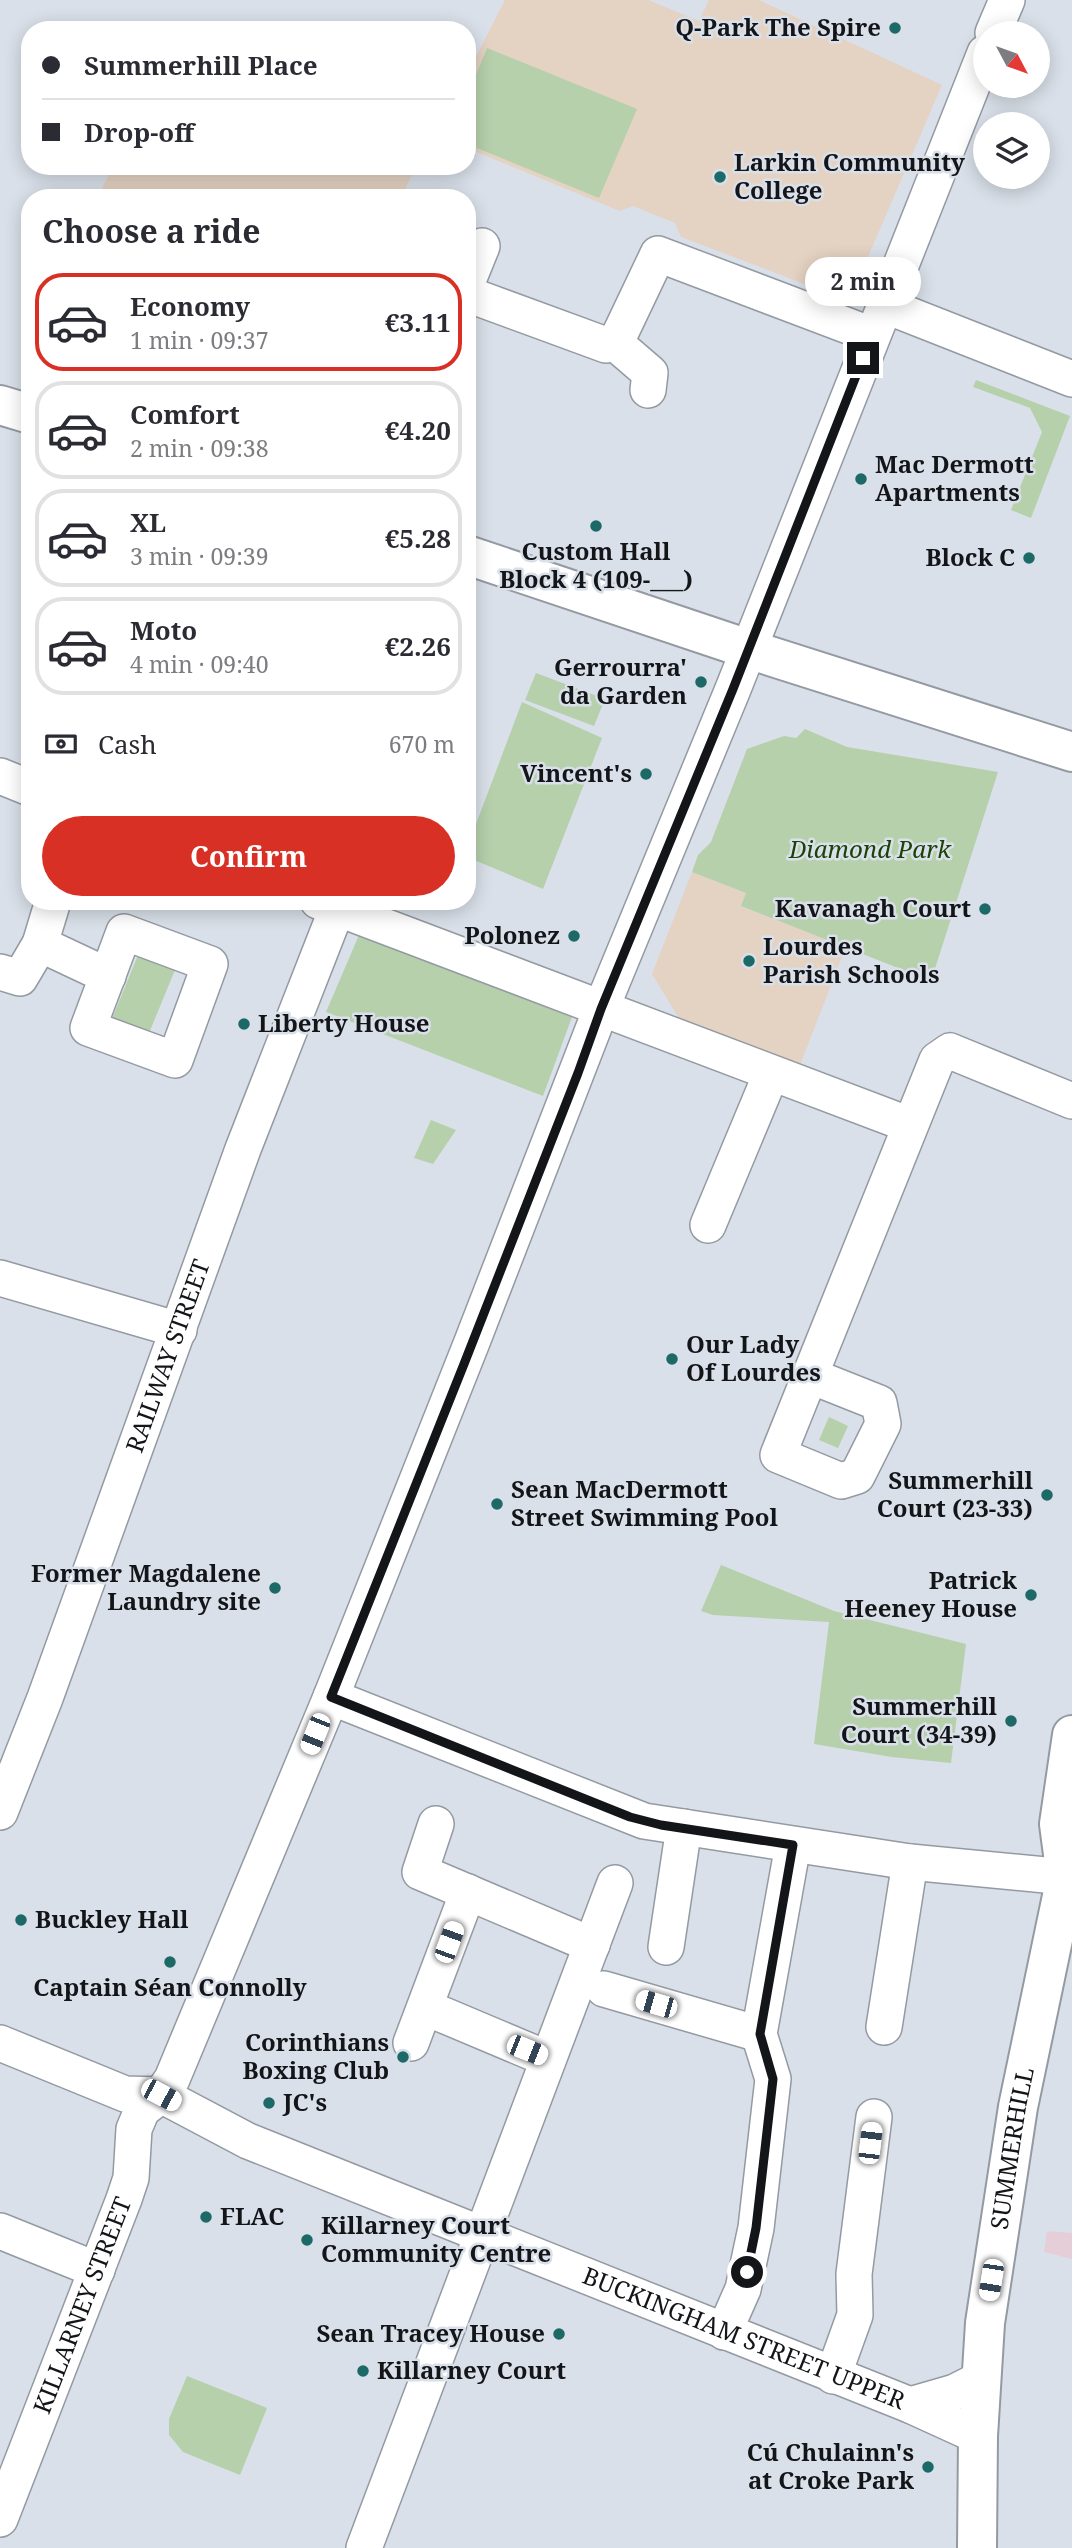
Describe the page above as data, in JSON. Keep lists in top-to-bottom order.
{
  "streets": {
    "main road": ["SUMMERHILL"],
    "street": ["RAILWAY STREET", "KILLARNEY STREET", "BUCKINGHAM STREET UPPER"]
  },
  "crossings": [
    ["SUMMERHILL", "BUCKINGHAM STREET UPPER"],
    ["KILLARNEY STREET", "BUCKINGHAM STREET UPPER"]
  ],
  "parks": ["Diamond Park"],
  "places": [
    "Q-Park The Spire",
    "Larkin Community College",
    "Mac Dermott Apartments",
    "Custom Hall Block 4 (109-___)",
    "Block C",
    "Gerrourra' da Garden",
    "Vincent's",
    "Kavanagh Court",
    "Polonez",
    "Lourdes Parish Schools",
    "Liberty House",
    "Our Lady Of Lourdes",
    "Summerhill Court (23-33)",
    "Sean MacDermott Street Swimming Pool",
    "Former Magdalene Laundry site",
    "Patrick Heeney House",
    "Summerhill Court (34-39)",
    "Buckley Hall",
    "Captain Séan Connolly",
    "Corinthians Boxing Club",
    "JC's",
    "FLAC",
    "Killarney Court Community Centre",
    "Sean Tracey House",
    "Killarney Court",
    "Cú Chulainn's at Croke Park"
  ],
  "north": "bottom right",
  "page": {
    "banner": ["Summerhill Place", "Drop-off"],
    "heading": "Choose a ride",
    "bubble": "2 min",
    "list": [
      {
        "name": "Economy",
        "note": "1 min · 09:37",
        "value": "€3.11"
      },
      {
        "name": "Comfort",
        "note": "2 min · 09:38",
        "value": "€4.20"
      },
      {
        "name": "XL",
        "note": "3 min · 09:39",
        "value": "€5.28"
      },
      {
        "name": "Moto",
        "note": "4 min · 09:40",
        "value": "€2.26"
      }
    ],
    "pay": ["Cash", "670 m"],
    "buttons": "Confirm"
  }
}
